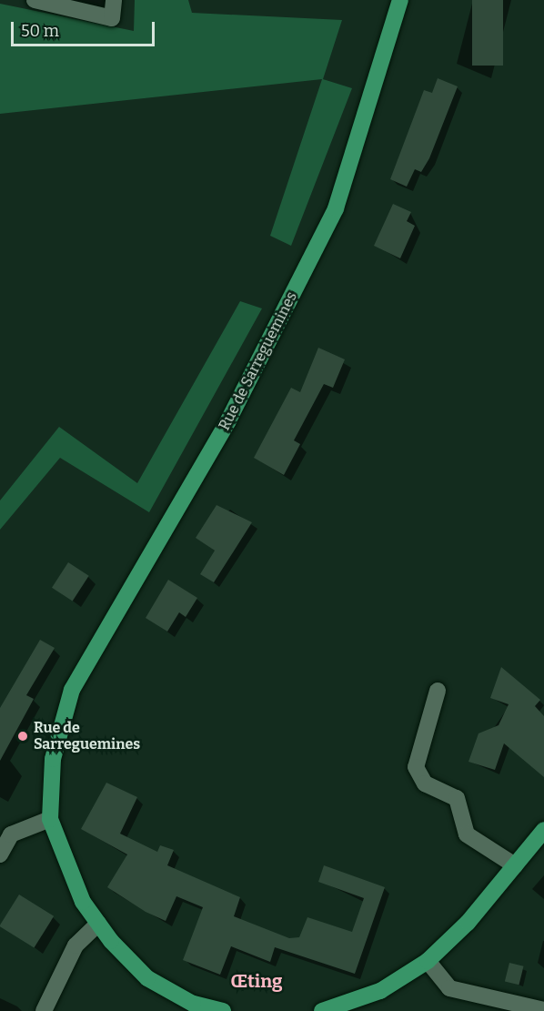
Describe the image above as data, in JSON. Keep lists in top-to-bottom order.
{
  "streets": {
    "main road": ["Rue de Sarreguemines"]
  },
  "districts": ["Œting"],
  "places": ["Rue de Sarreguemines"],
  "scale_bar": "50 m"
}
